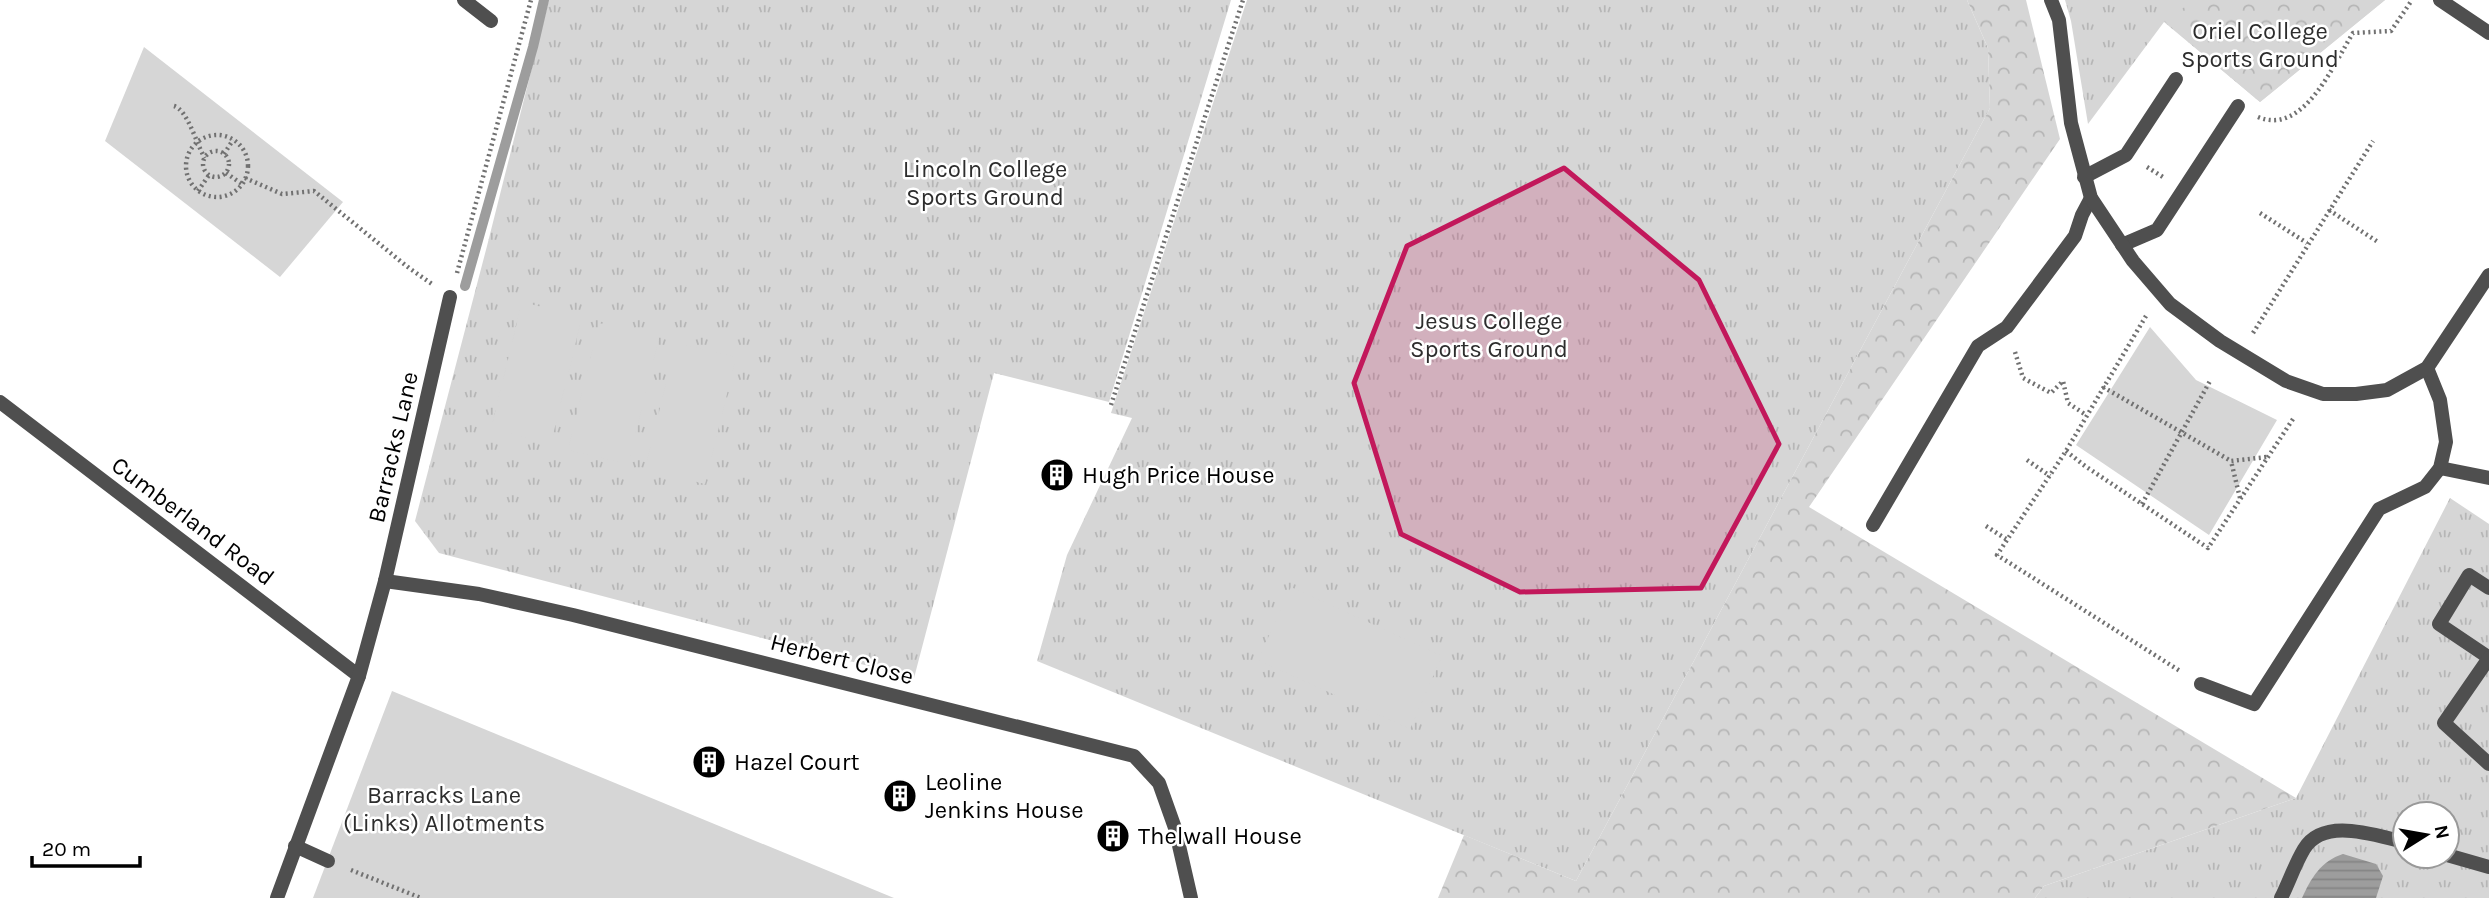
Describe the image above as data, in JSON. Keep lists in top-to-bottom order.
{
  "streets": {
    "street": ["Barracks Lane", "Cumberland Road", "Herbert Close"]
  },
  "crossings": [
    ["Barracks Lane", "Cumberland Road"],
    ["Barracks Lane", "Herbert Close"]
  ],
  "parks": [
    "Oriel College Sports Ground",
    "Lincoln College Sports Ground",
    "Jesus College Sports Ground",
    "Barracks Lane (Links) Allotments"
  ],
  "places": {
    "building": [
      "Hugh Price House",
      "Hazel Court",
      "Leoline Jenkins House",
      "Thelwall House"
    ]
  },
  "scale_bar": "20 m",
  "north": "right"
}
